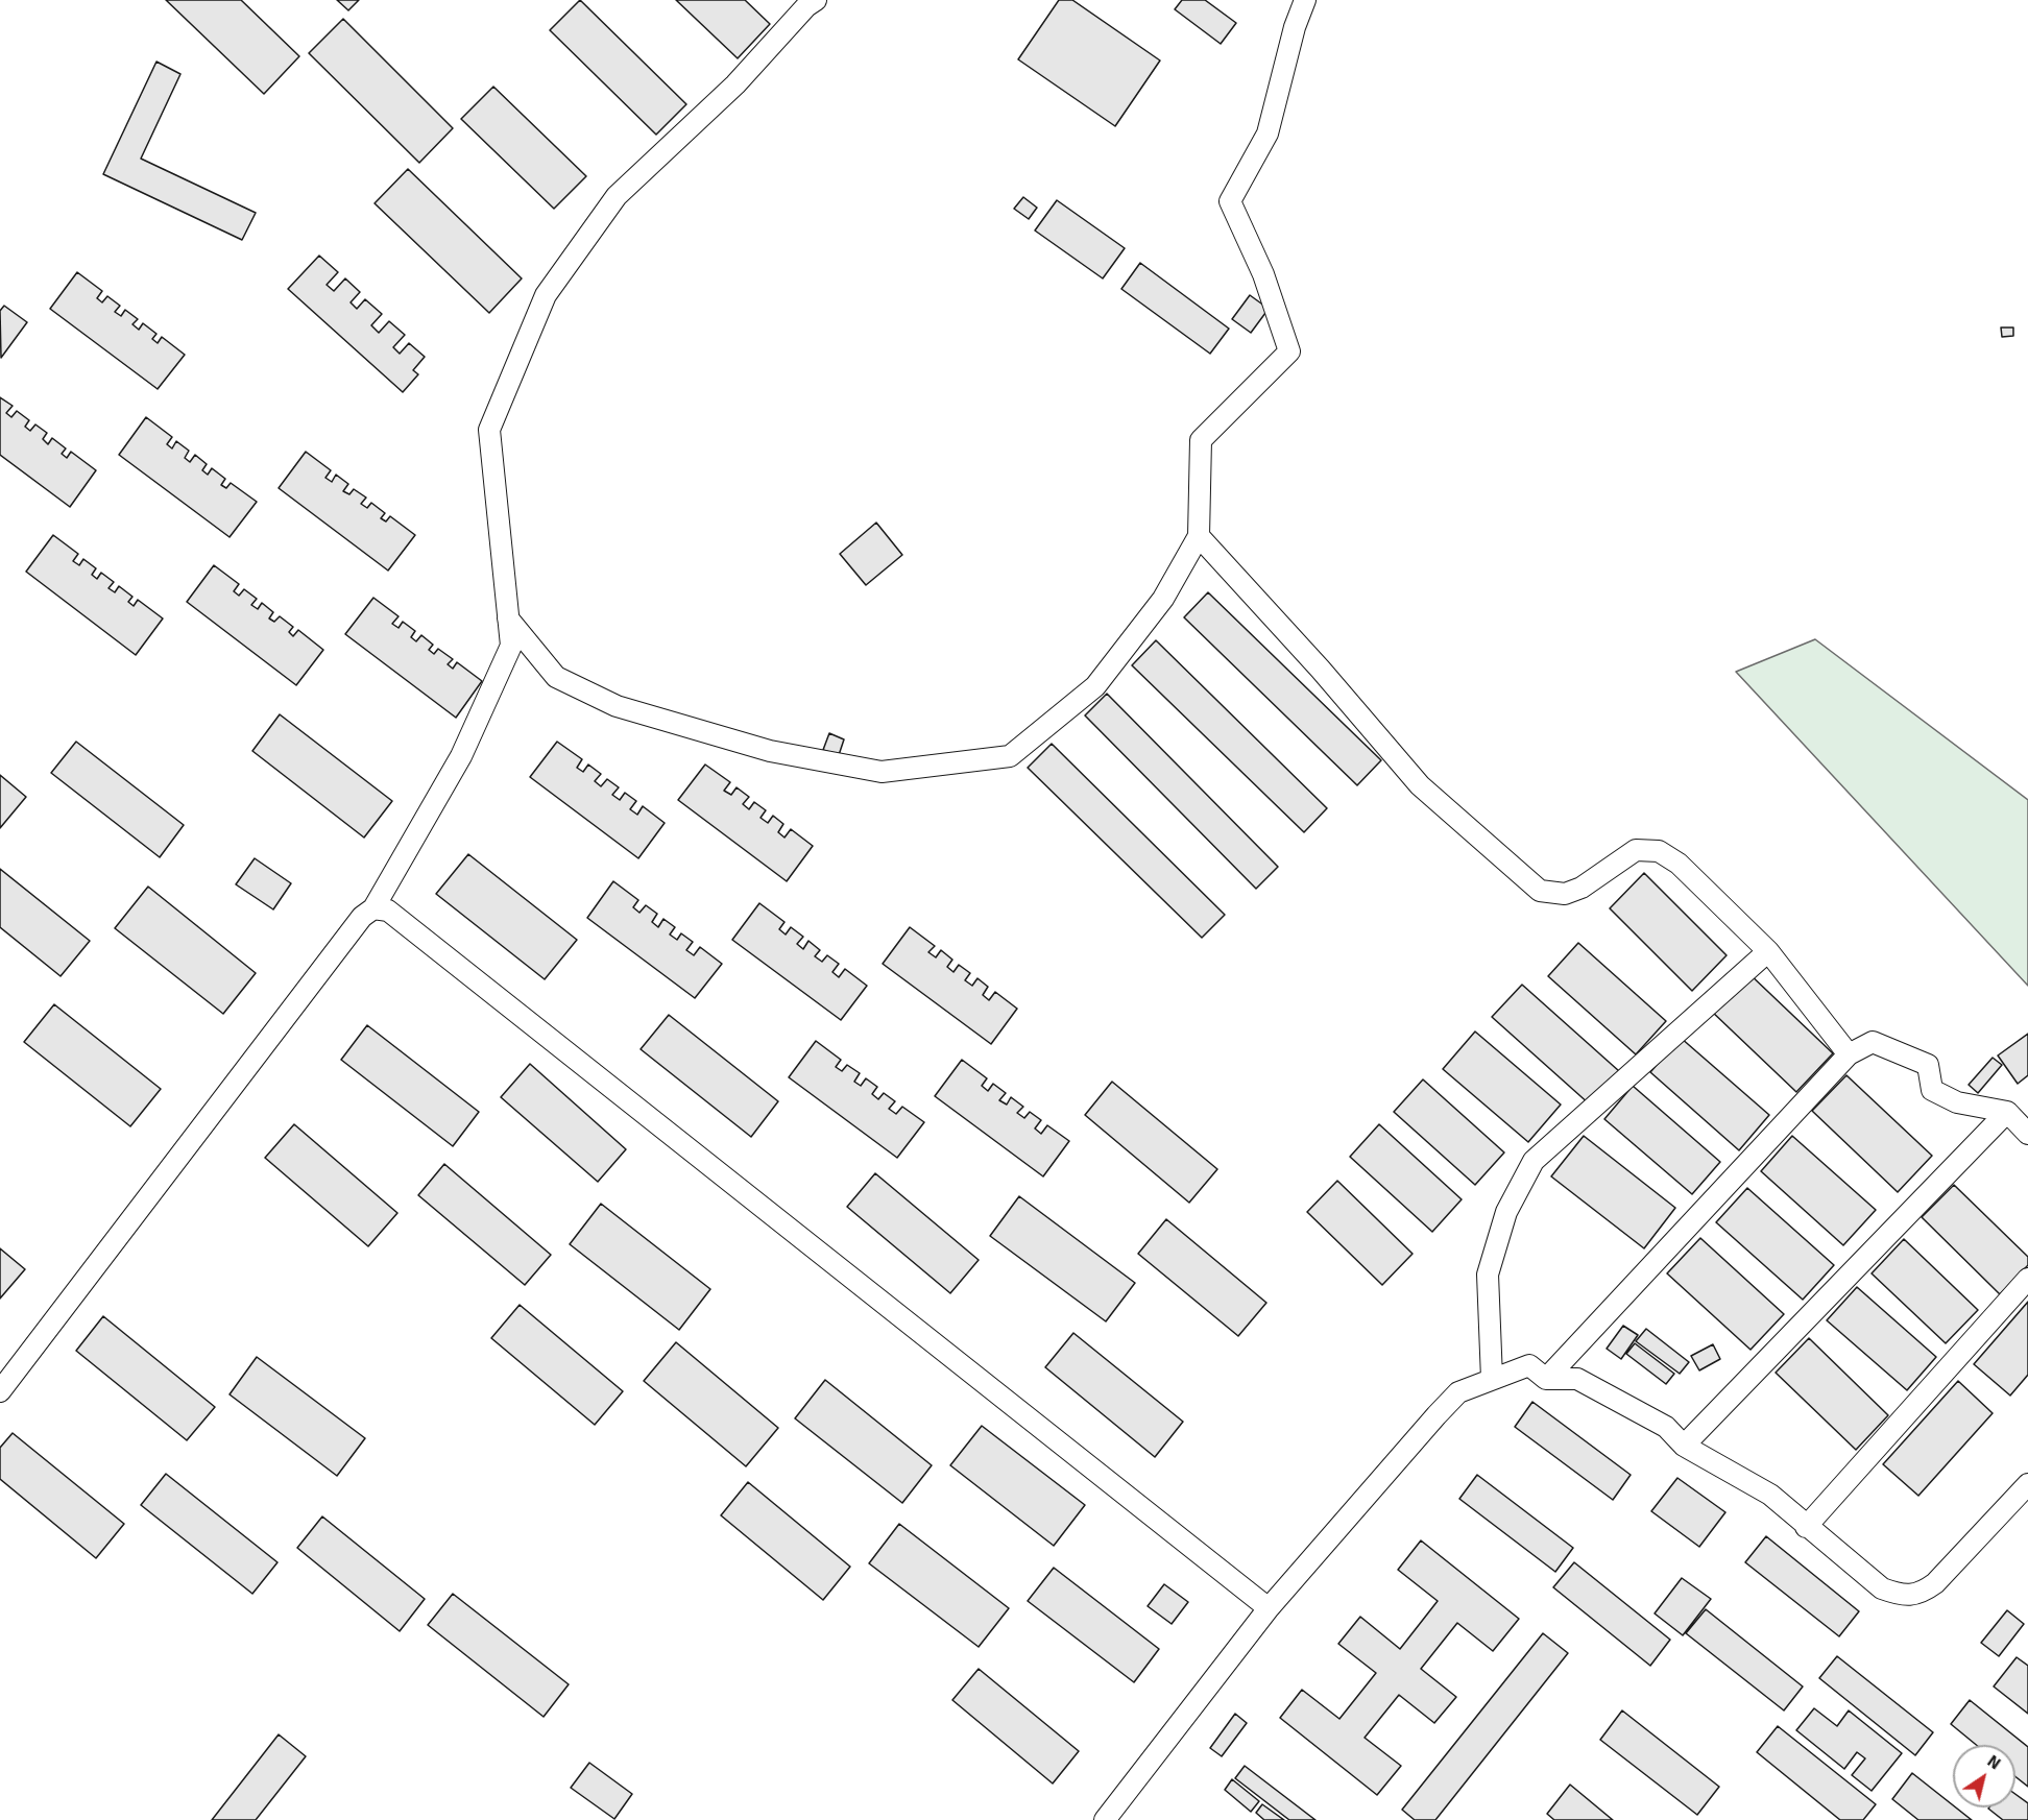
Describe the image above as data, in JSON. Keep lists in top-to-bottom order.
{
  "north": "top right"
}
